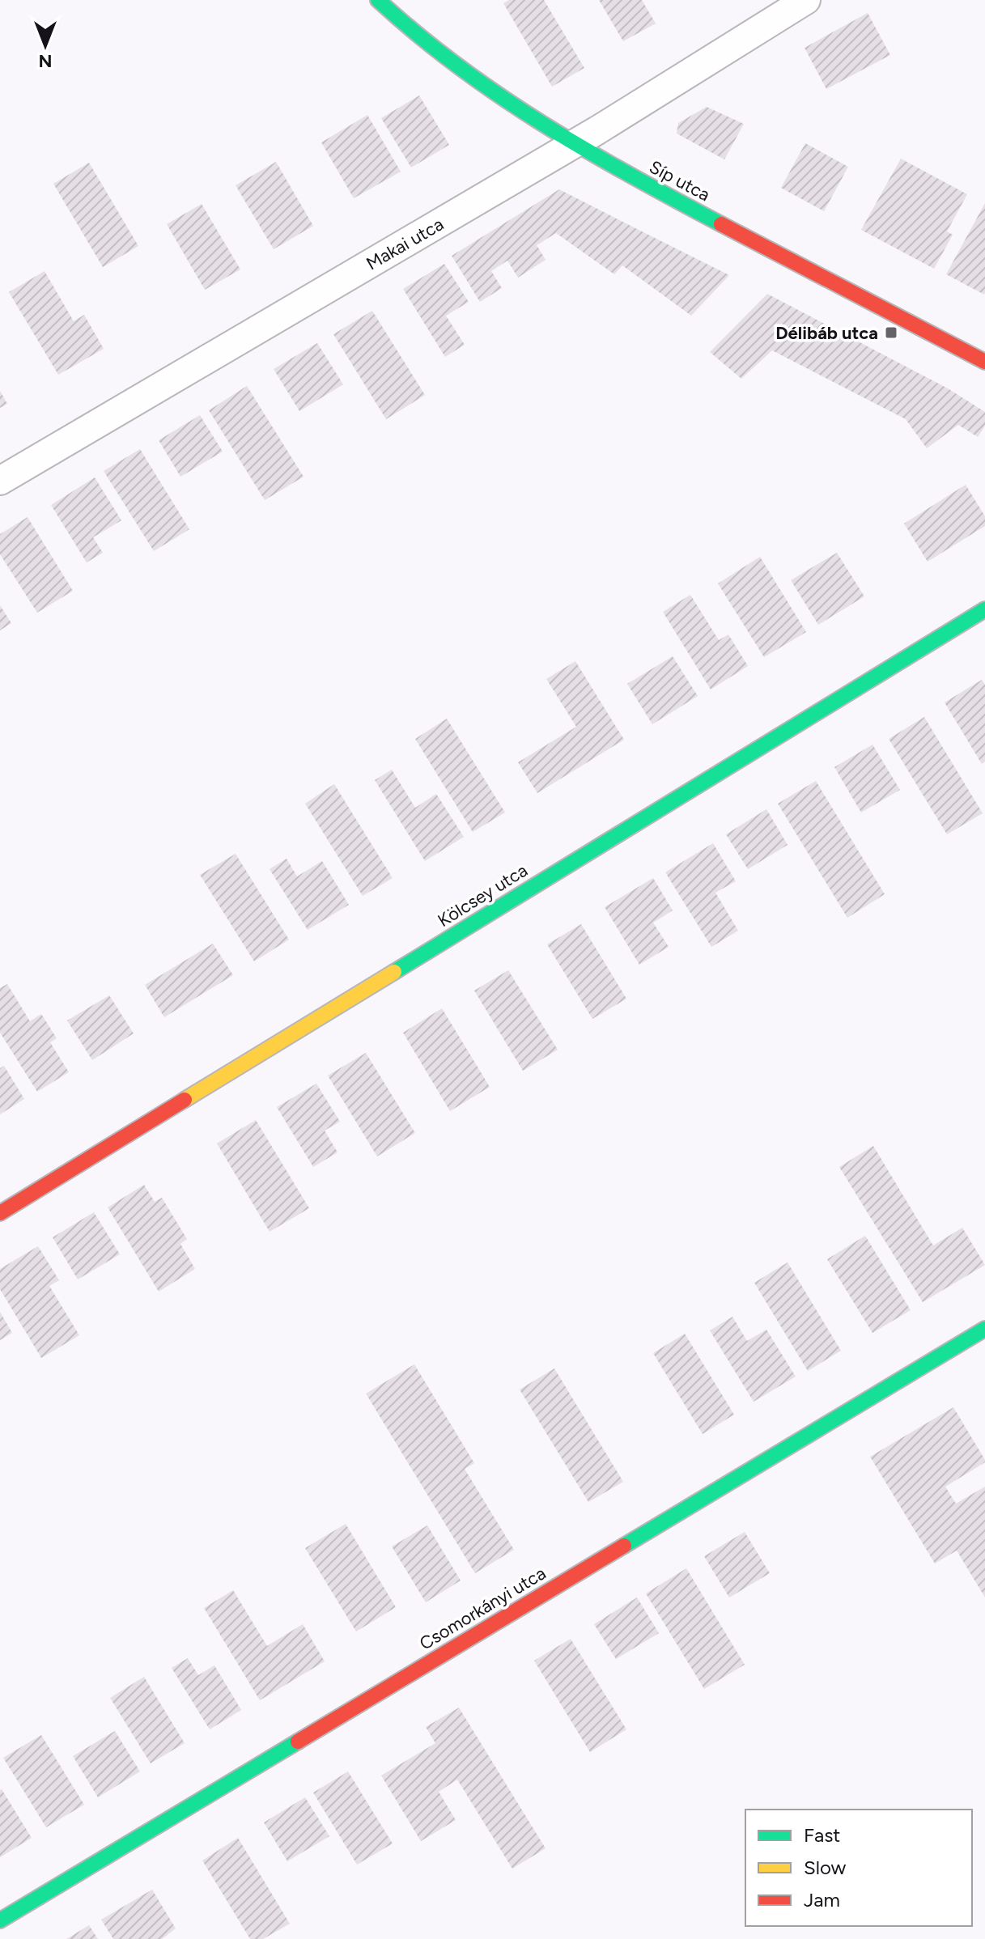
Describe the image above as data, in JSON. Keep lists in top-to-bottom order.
{
  "streets": {
    "street": [
      "Síp utca",
      "Makai utca",
      "Kölcsey utca",
      "Csomorkányi utca"
    ]
  },
  "crossings": [
    ["Síp utca", "Makai utca"]
  ],
  "places": {
    "transit": ["Délibáb utca"]
  },
  "legend": ["Fast", "Slow", "Jam"],
  "north": "bottom"
}
